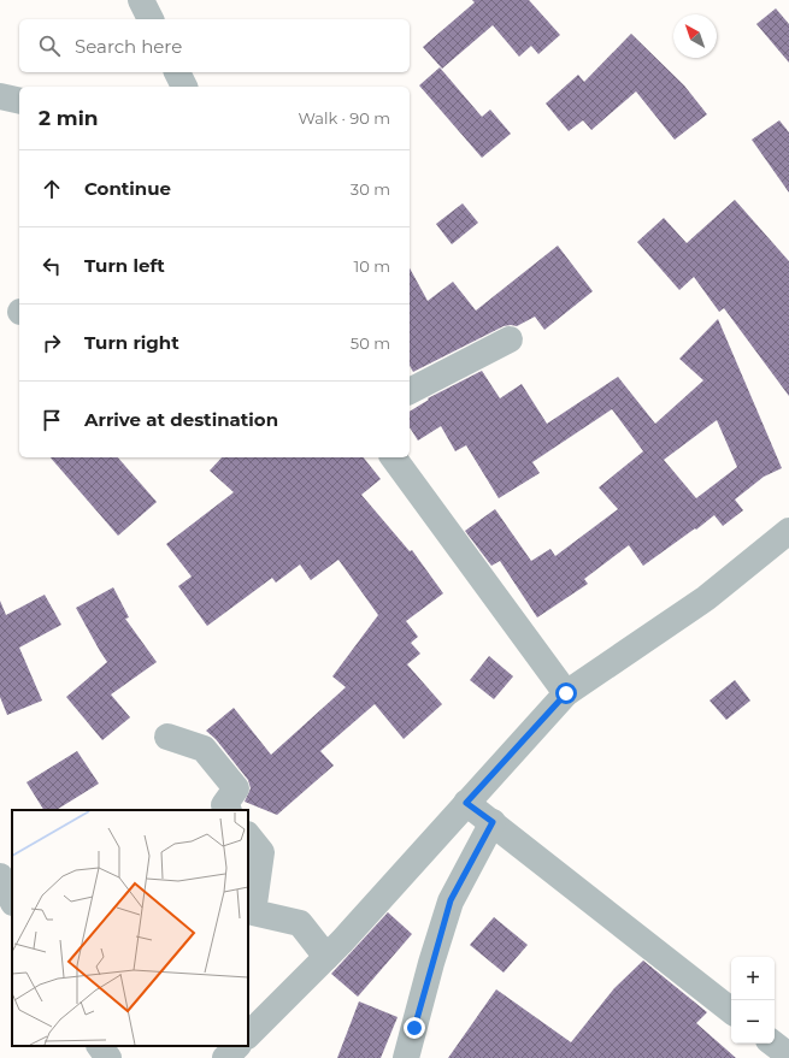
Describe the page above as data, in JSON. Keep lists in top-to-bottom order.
{
  "north": "top left",
  "page": {
    "search": "Search here",
    "heading": ["2 min", "Walk · 90 m"],
    "list": [
      ["Continue", "30 m"],
      ["Turn left", "10 m"],
      ["Turn right", "50 m"],
      "Arrive at destination"
    ],
    "map_buttons": ["+", "−"]
  }
}
